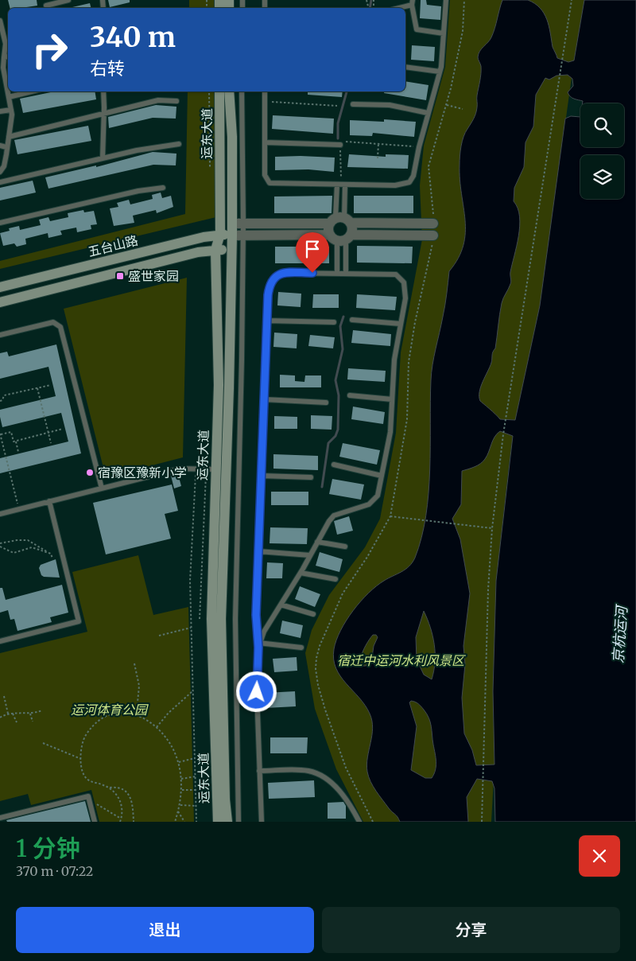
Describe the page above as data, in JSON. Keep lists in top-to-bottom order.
{
  "streets": {
    "main road": ["运东大道", "五台山路"]
  },
  "crossings": [
    ["运东大道", "五台山路"]
  ],
  "water": ["京杭运河"],
  "parks": ["宿迁中运河水利风景区", "运河体育公园"],
  "places": {
    "transit": ["盛世家园"],
    "other": ["宿豫区豫新小学"]
  },
  "page": {
    "turn": ["340 m", "右转"],
    "heading": ["1 分钟", "370 m · 07:22"],
    "buttons": ["退出", "分享"]
  }
}
